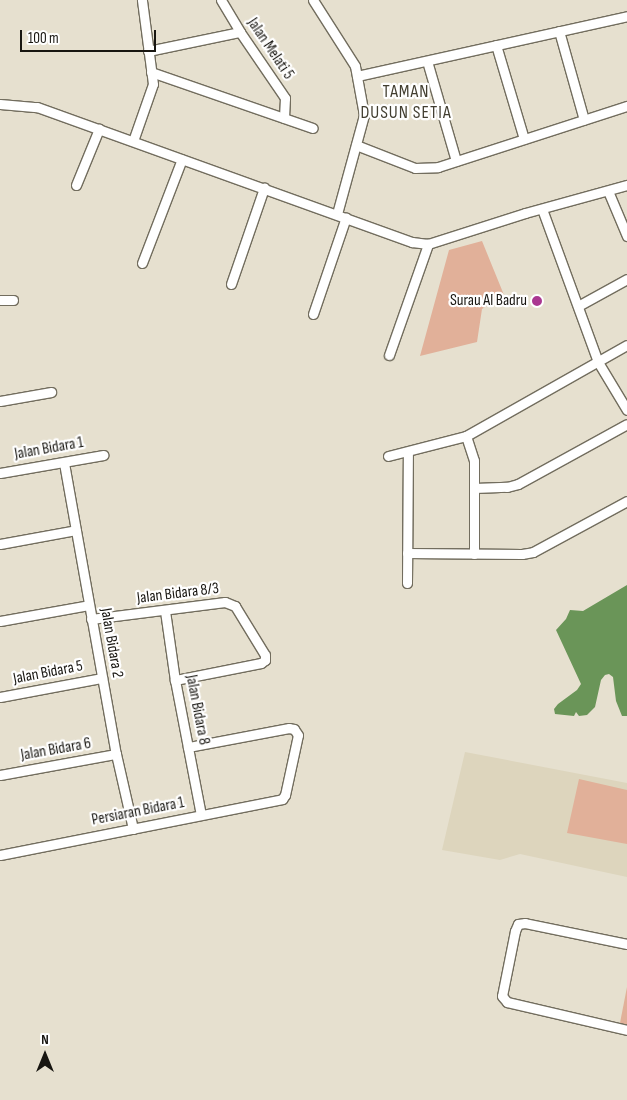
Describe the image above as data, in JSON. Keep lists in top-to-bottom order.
{
  "streets": {
    "street": [
      "Jalan Melati 5",
      "Jalan Bidara 1",
      "Jalan Bidara 8/3",
      "Jalan Bidara 2",
      "Jalan Bidara 5",
      "Jalan Bidara 8",
      "Jalan Bidara 6",
      "Persiaran Bidara 1"
    ]
  },
  "crossings": [
    ["Jalan Bidara 1", "Jalan Bidara 2"],
    ["Jalan Bidara 8/3", "Jalan Bidara 2"],
    ["Jalan Bidara 8/3", "Jalan Bidara 8"],
    ["Jalan Bidara 2", "Jalan Bidara 5"],
    ["Jalan Bidara 2", "Jalan Bidara 6"],
    ["Jalan Bidara 2", "Persiaran Bidara 1"],
    ["Jalan Bidara 8", "Persiaran Bidara 1"]
  ],
  "districts": ["TAMAN DUSUN SETIA"],
  "places": ["Surau Al Badru"],
  "scale_bar": "100 m",
  "north": "top"
}
